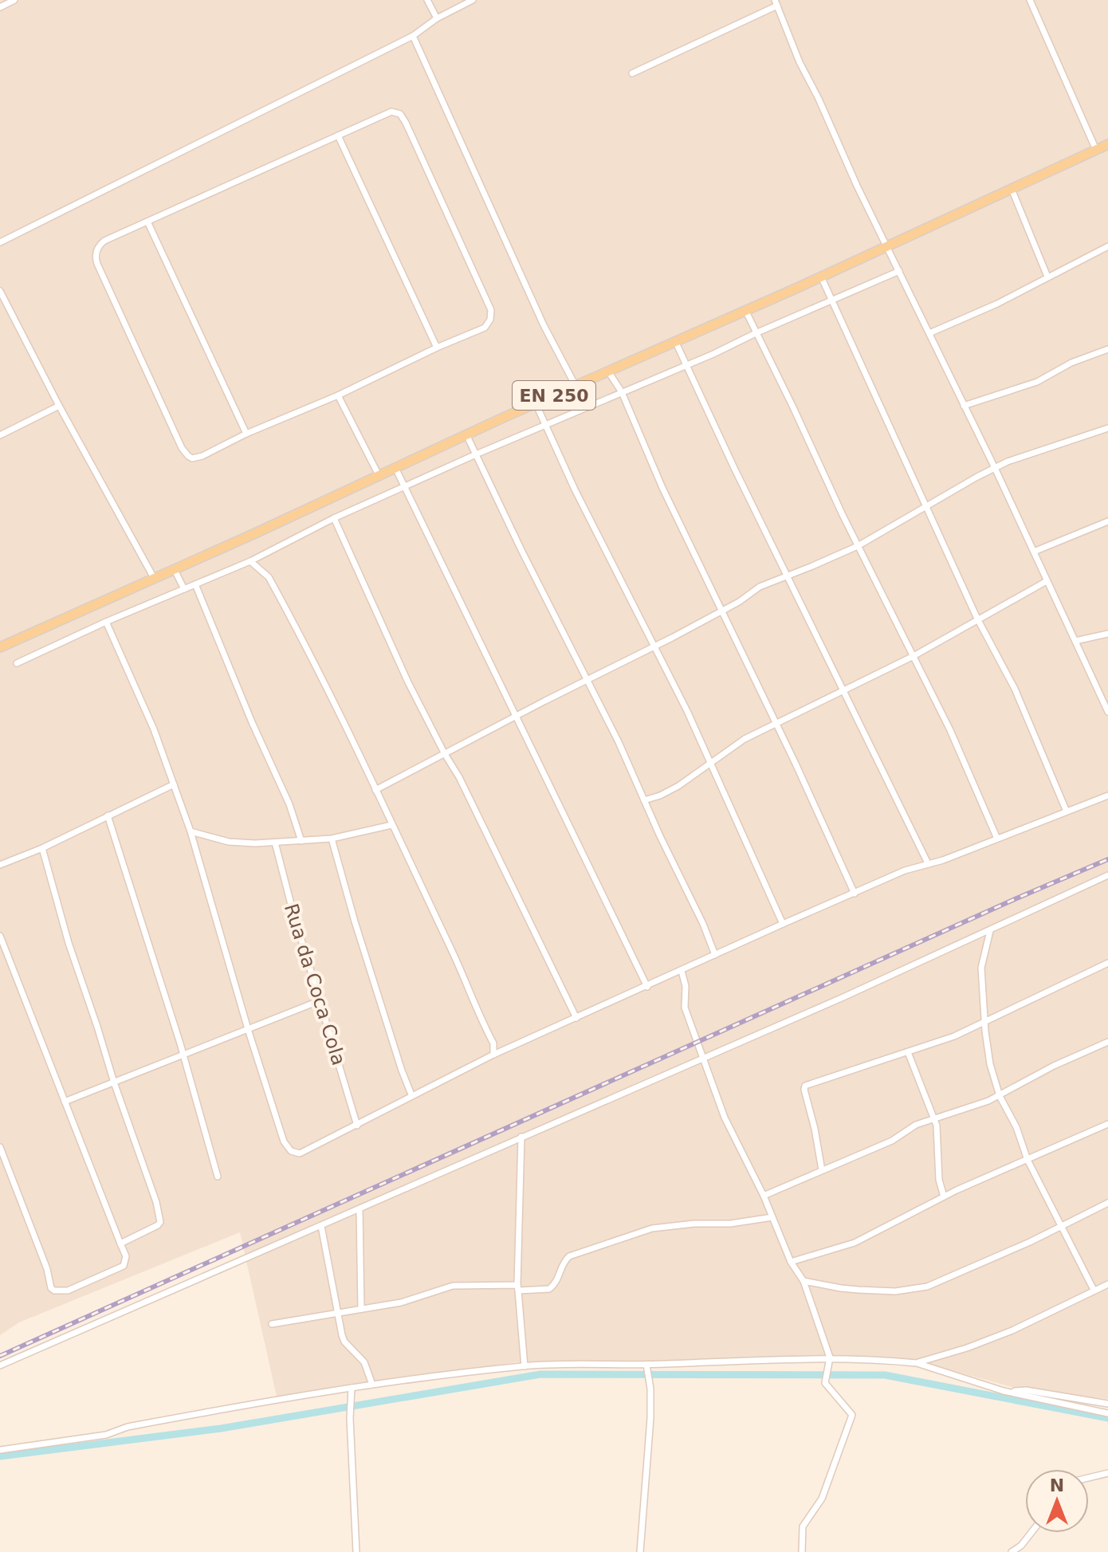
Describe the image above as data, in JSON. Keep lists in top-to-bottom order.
{
  "streets": {
    "main road": ["EN 250"],
    "street": ["Rua da Coca Cola"]
  },
  "north": "top"
}
